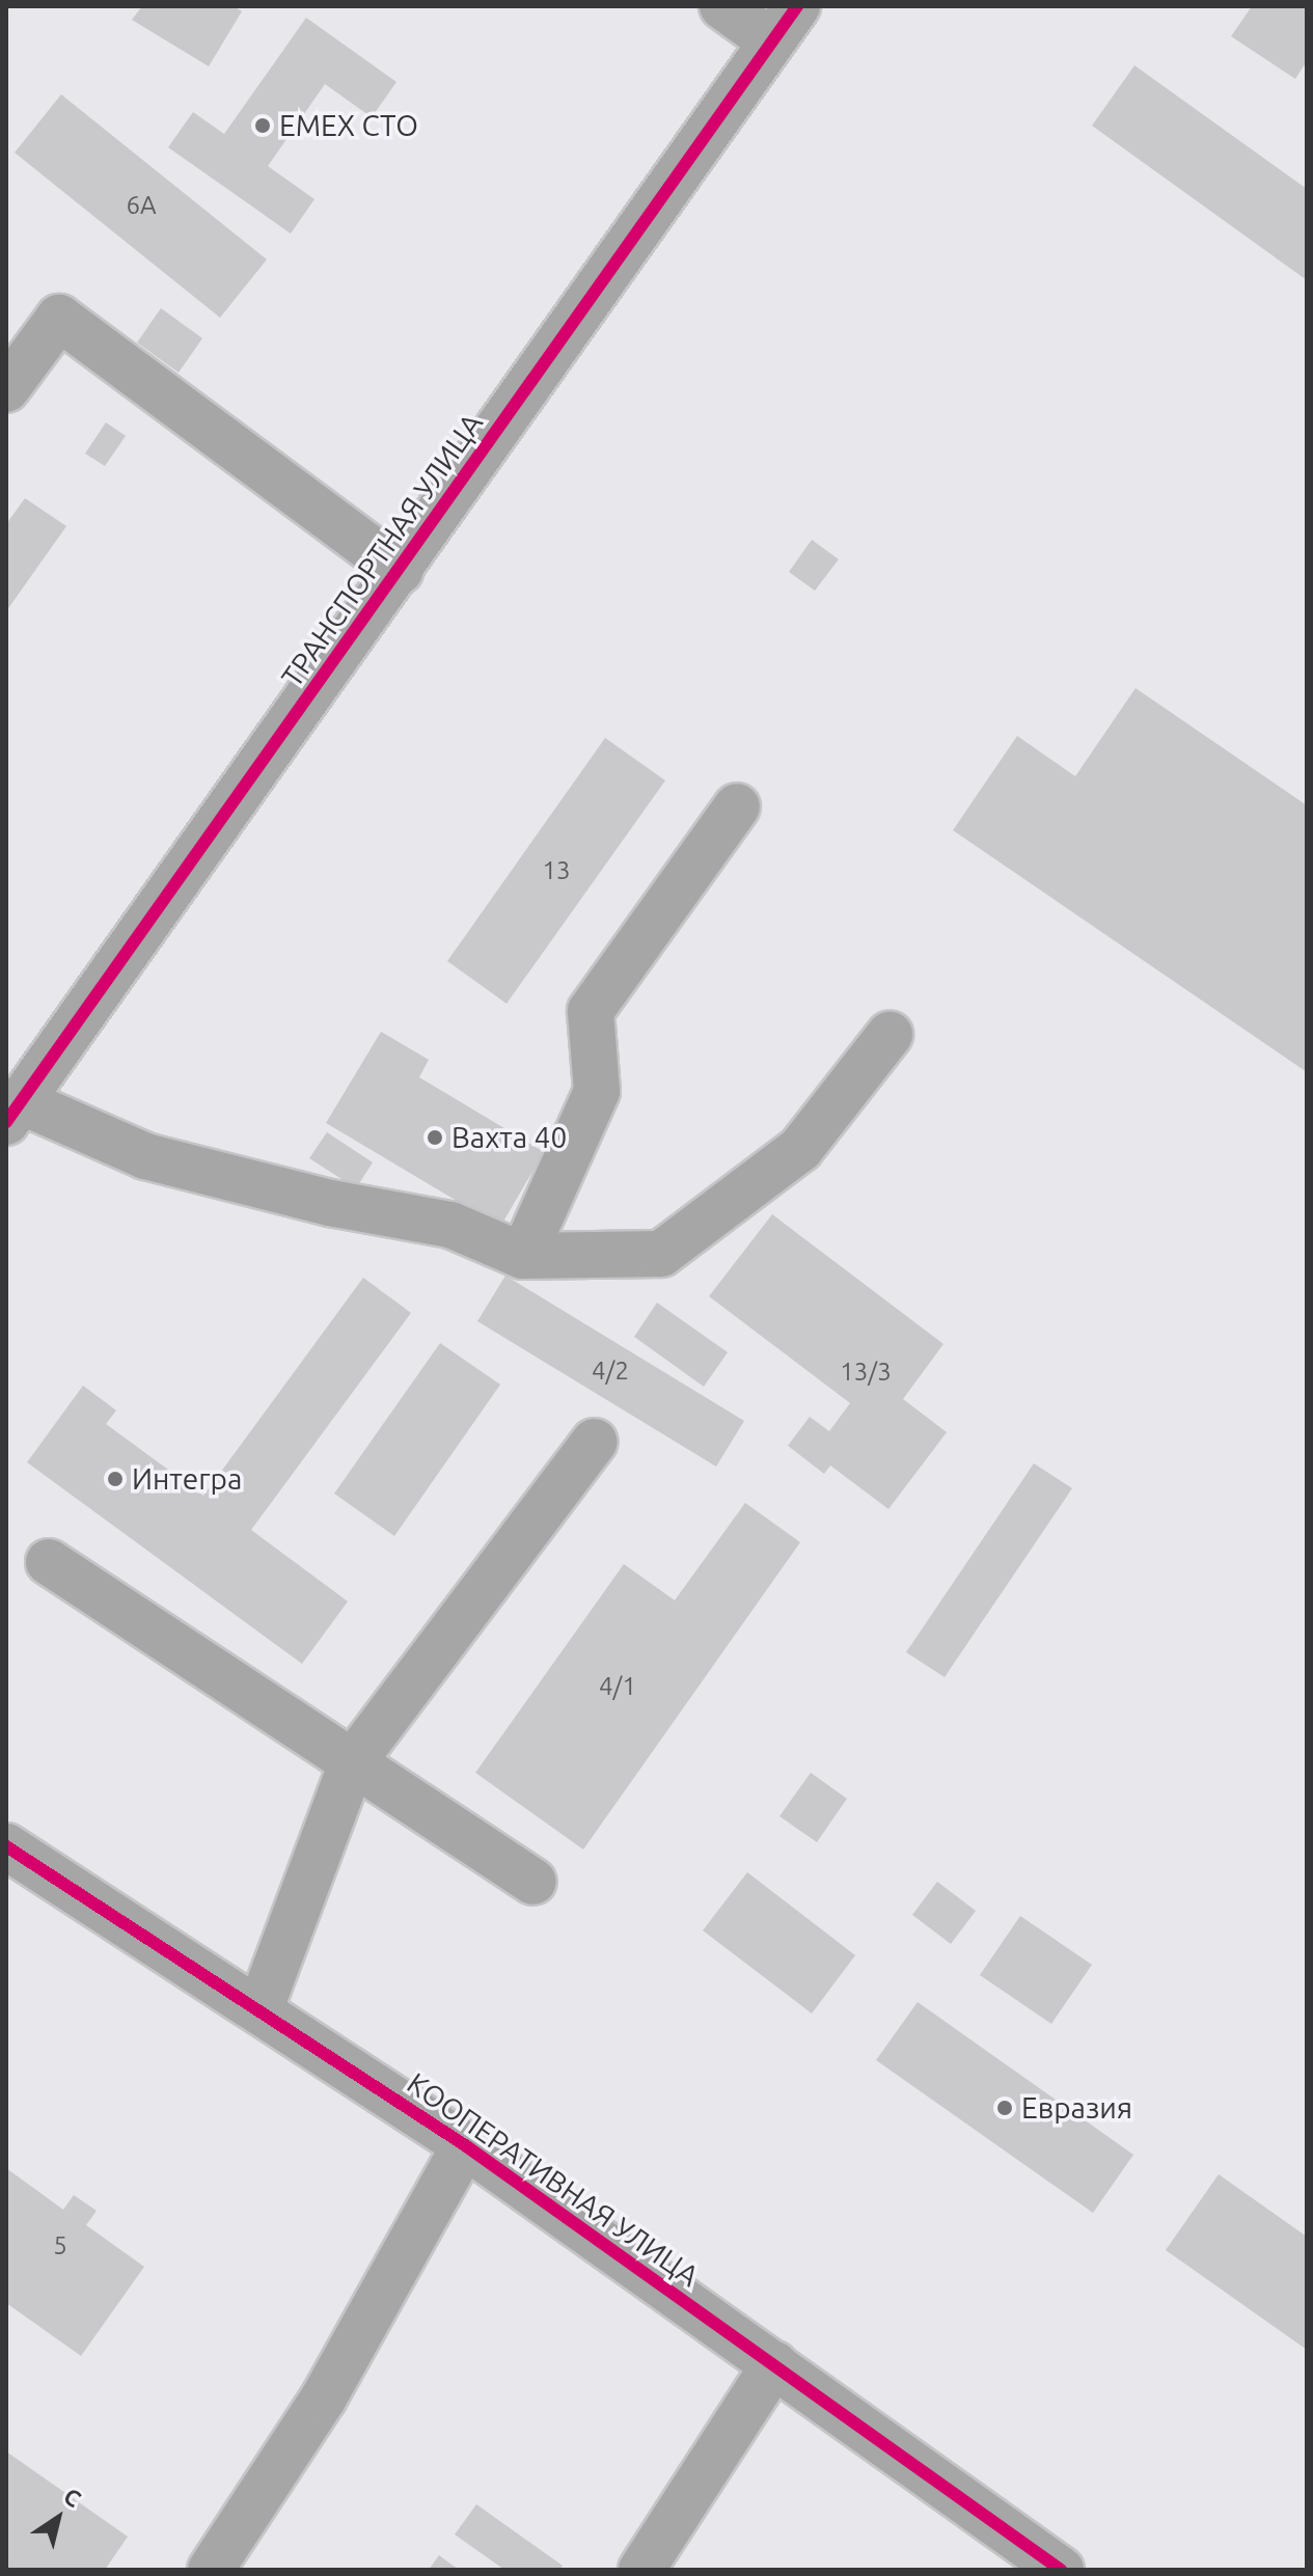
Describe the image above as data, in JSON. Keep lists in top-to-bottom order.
{
  "streets": {
    "street": ["ТРАНСПОРТНАЯ УЛИЦА", "КООПЕРАТИВНАЯ УЛИЦА"]
  },
  "places": [
    "EMEX СТО",
    "Вахта 40",
    "Интегра",
    "Евразия"
  ],
  "house_numbers": [
    "6А",
    "13",
    "4/2",
    "13/3",
    "4/1",
    "5"
  ],
  "north": "top right"
}
